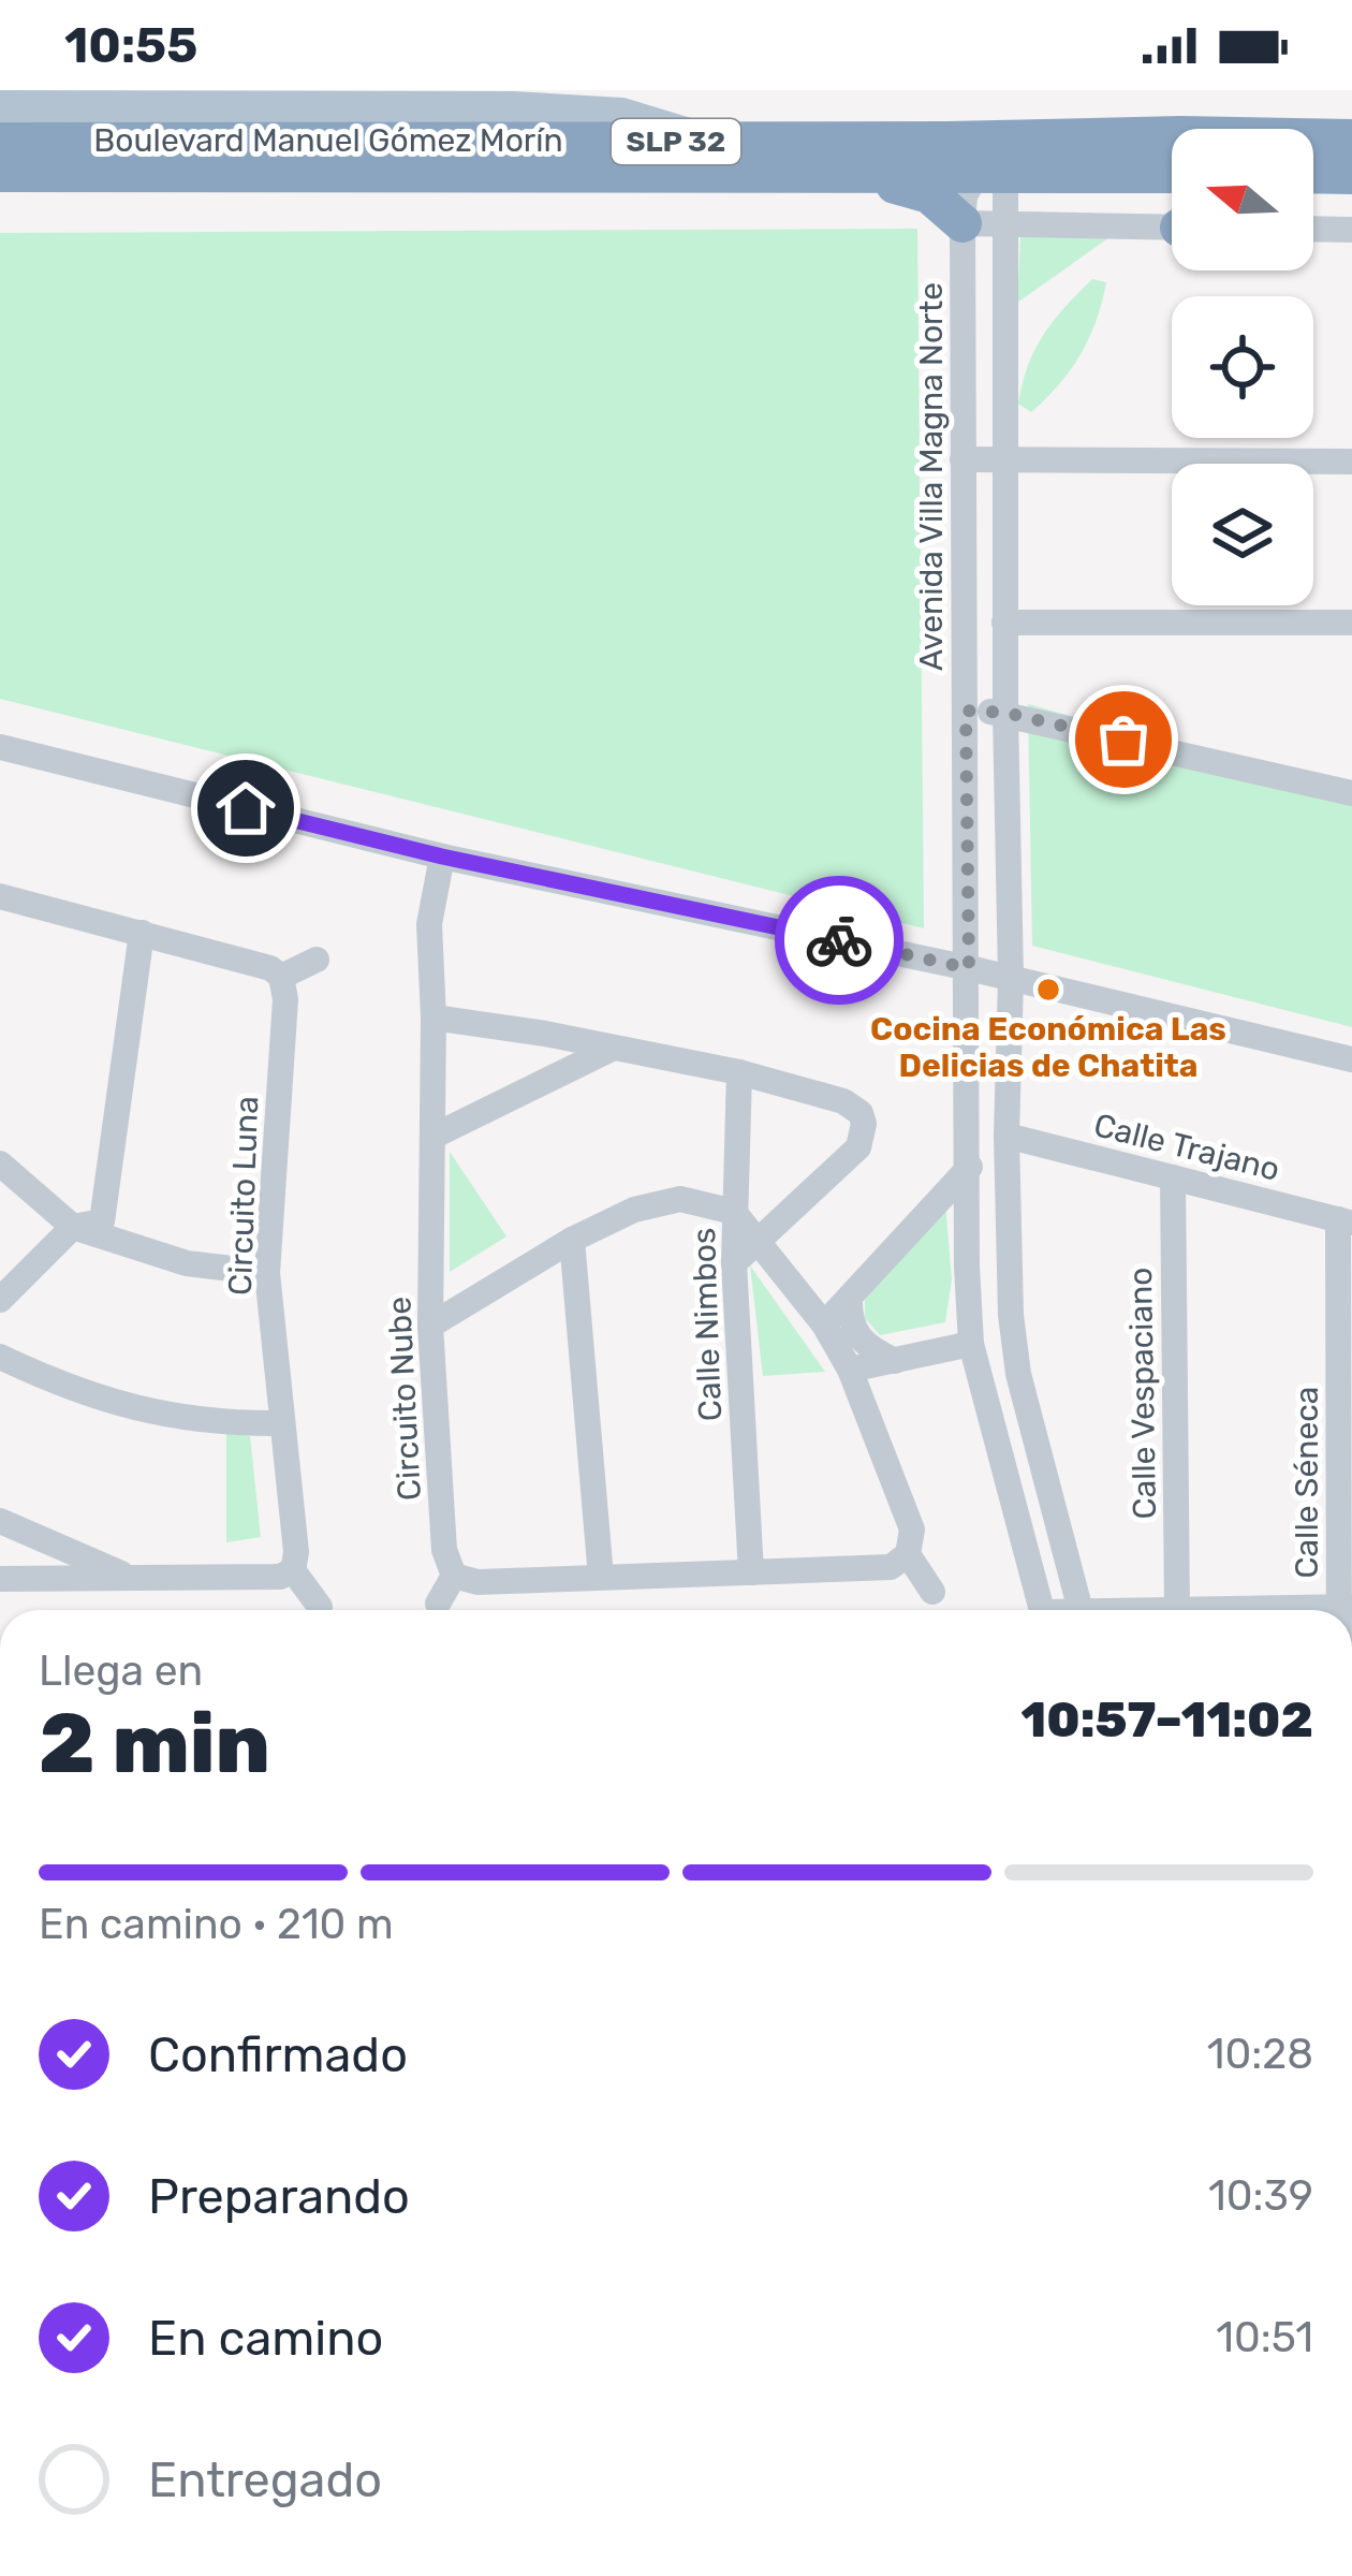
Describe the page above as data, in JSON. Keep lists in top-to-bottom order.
{
  "streets": {
    "highway": ["Boulevard Manuel Gómez Morín", "SLP 32"],
    "street": [
      "Avenida Villa Magna Norte",
      "Calle Trajano",
      "Circuito Luna",
      "Calle Nimbos",
      "Calle Vespaciano",
      "Circuito Nube",
      "Calle Séneca"
    ]
  },
  "crossings": [
    ["Boulevard Manuel Gómez Morín", "Avenida Villa Magna Norte"],
    ["Calle Trajano", "Calle Vespaciano"],
    ["Calle Trajano", "Calle Séneca"]
  ],
  "places": ["Cocina Económica Las Delicias de Chatita"],
  "north": "left",
  "page": {
    "status": "10:55",
    "heading": ["2 min", "Llega en", "10:57–11:02"],
    "bar": "En camino · 210 m",
    "list": [
      ["Confirmado", "10:28"],
      ["Preparando", "10:39"],
      ["En camino", "10:51"],
      "Entregado"
    ]
  }
}
